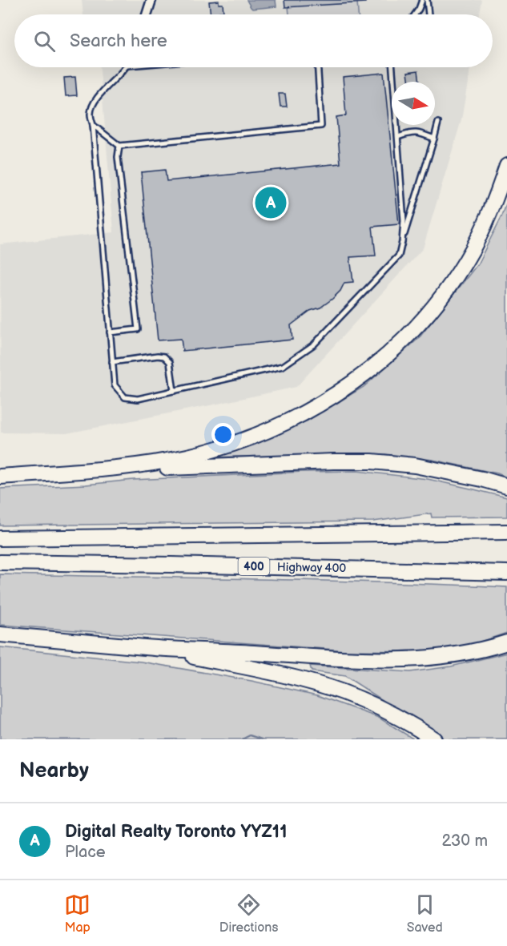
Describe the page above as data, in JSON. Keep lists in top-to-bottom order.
{
  "streets": {
    "highway": ["400", "Highway 400"]
  },
  "north": "right",
  "page": {
    "search": "Search here",
    "pins": "A",
    "heading": "Nearby",
    "list": [
      {
        "mark": "A",
        "name": "Digital Realty Toronto YYZ11",
        "note": "Place",
        "value": "230 m"
      }
    ],
    "nav": ["Map", "Directions", "Saved"]
  }
}
